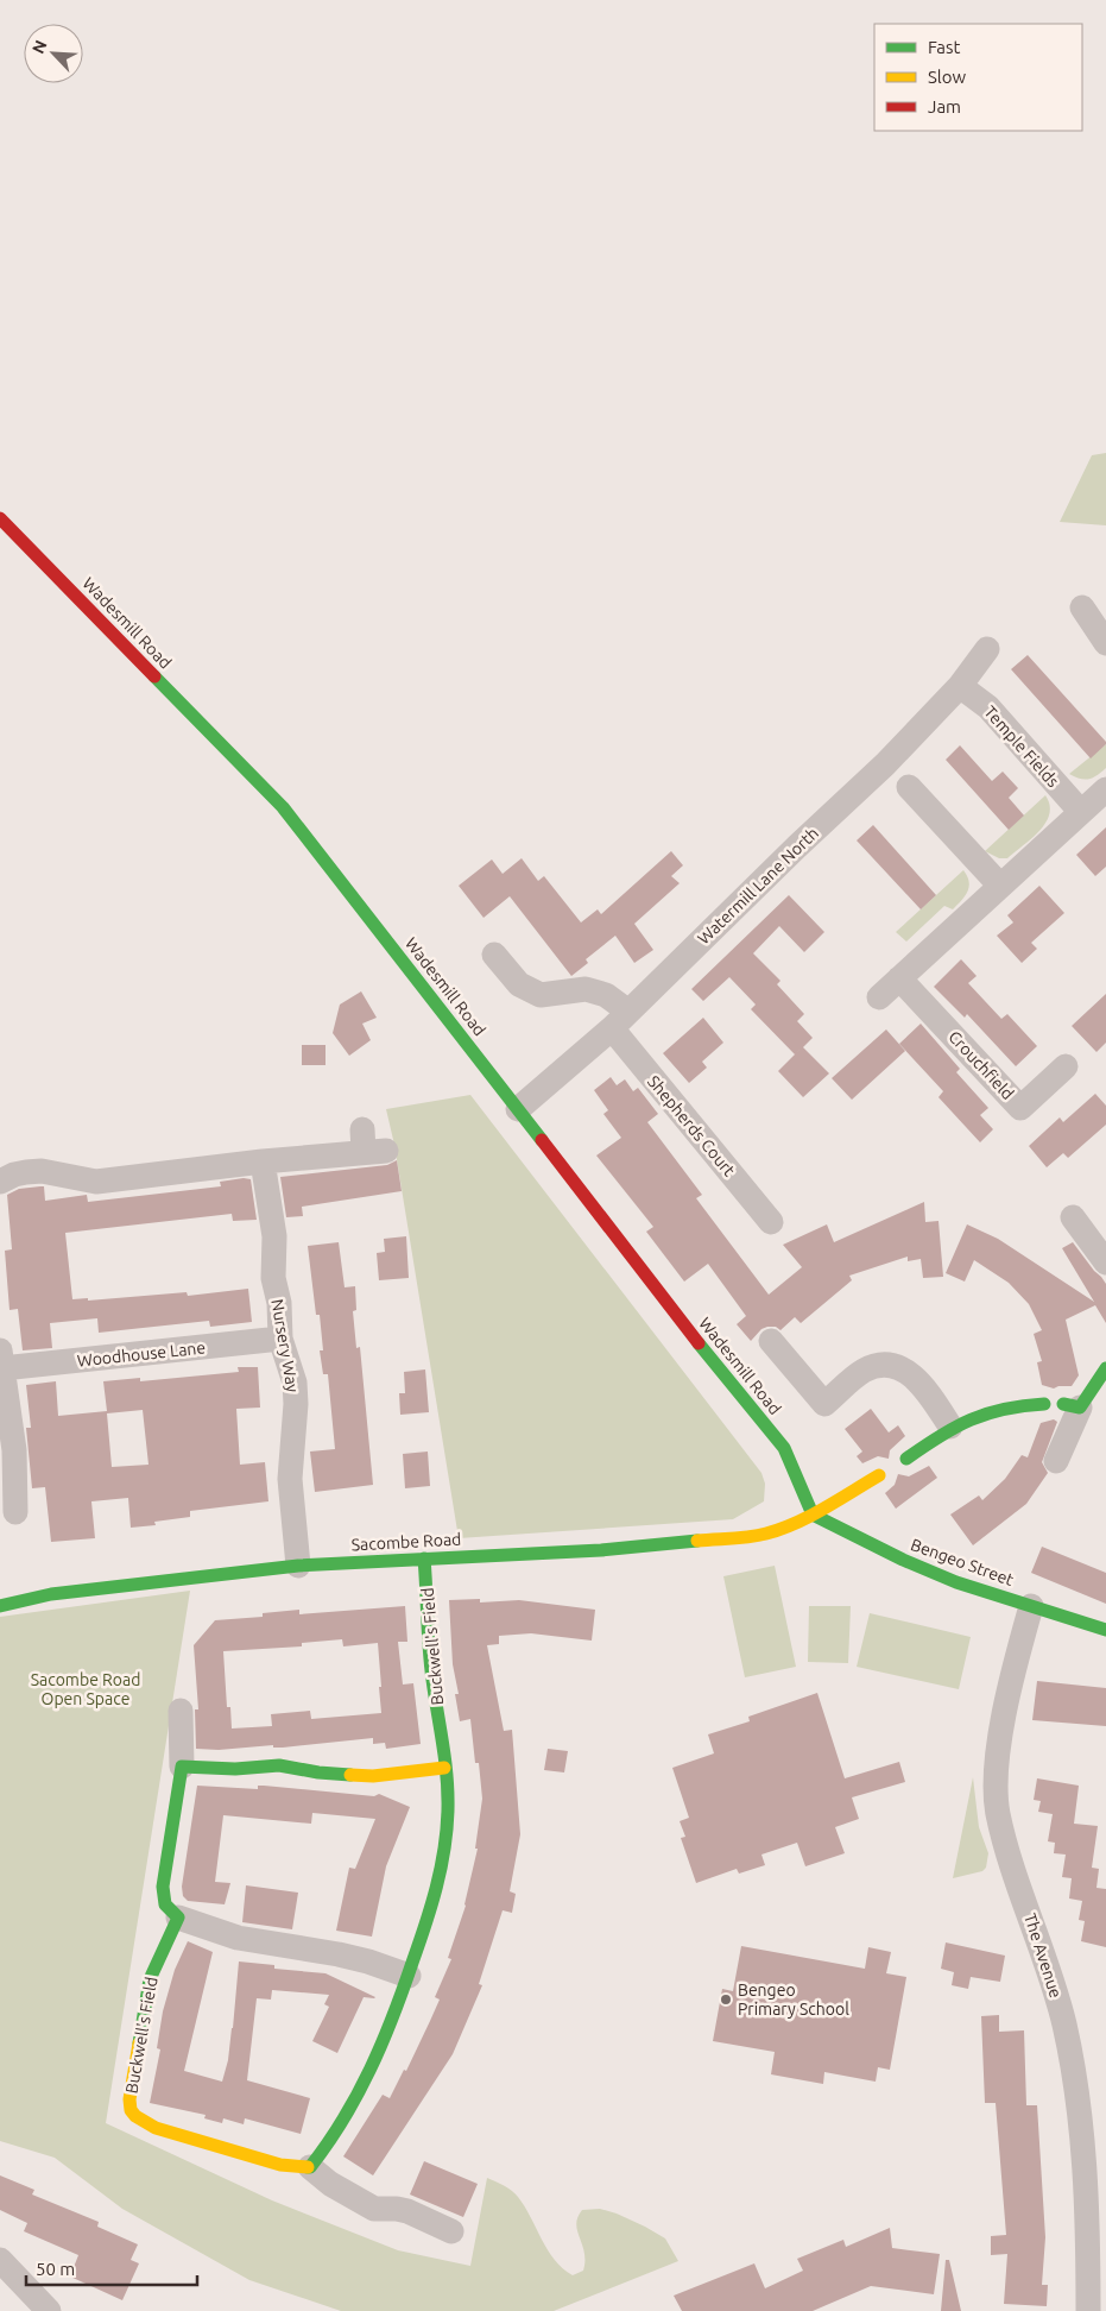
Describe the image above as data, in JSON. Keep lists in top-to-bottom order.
{
  "streets": {
    "street": [
      "Wadesmill Road",
      "Temple Fields",
      "Watermill Lane North",
      "Crouchfield",
      "Shepherds Court",
      "Nursery Way",
      "Woodhouse Lane",
      "Sacombe Road",
      "Bengeo Street",
      "Buckwell's Field",
      "The Avenue"
    ]
  },
  "crossings": [
    ["Wadesmill Road", "Watermill Lane North"],
    ["Wadesmill Road", "Sacombe Road"],
    ["Wadesmill Road", "Bengeo Street"],
    ["Temple Fields", "Watermill Lane North"],
    ["Watermill Lane North", "Shepherds Court"],
    ["Nursery Way", "Woodhouse Lane"],
    ["Nursery Way", "Sacombe Road"],
    ["Sacombe Road", "Bengeo Street"],
    ["Sacombe Road", "Buckwell's Field"],
    ["Bengeo Street", "The Avenue"]
  ],
  "parks": ["Sacombe Road Open Space"],
  "places": ["Bengeo Primary School"],
  "legend": ["Fast", "Slow", "Jam"],
  "scale_bar": "50 m",
  "north": "top left"
}
